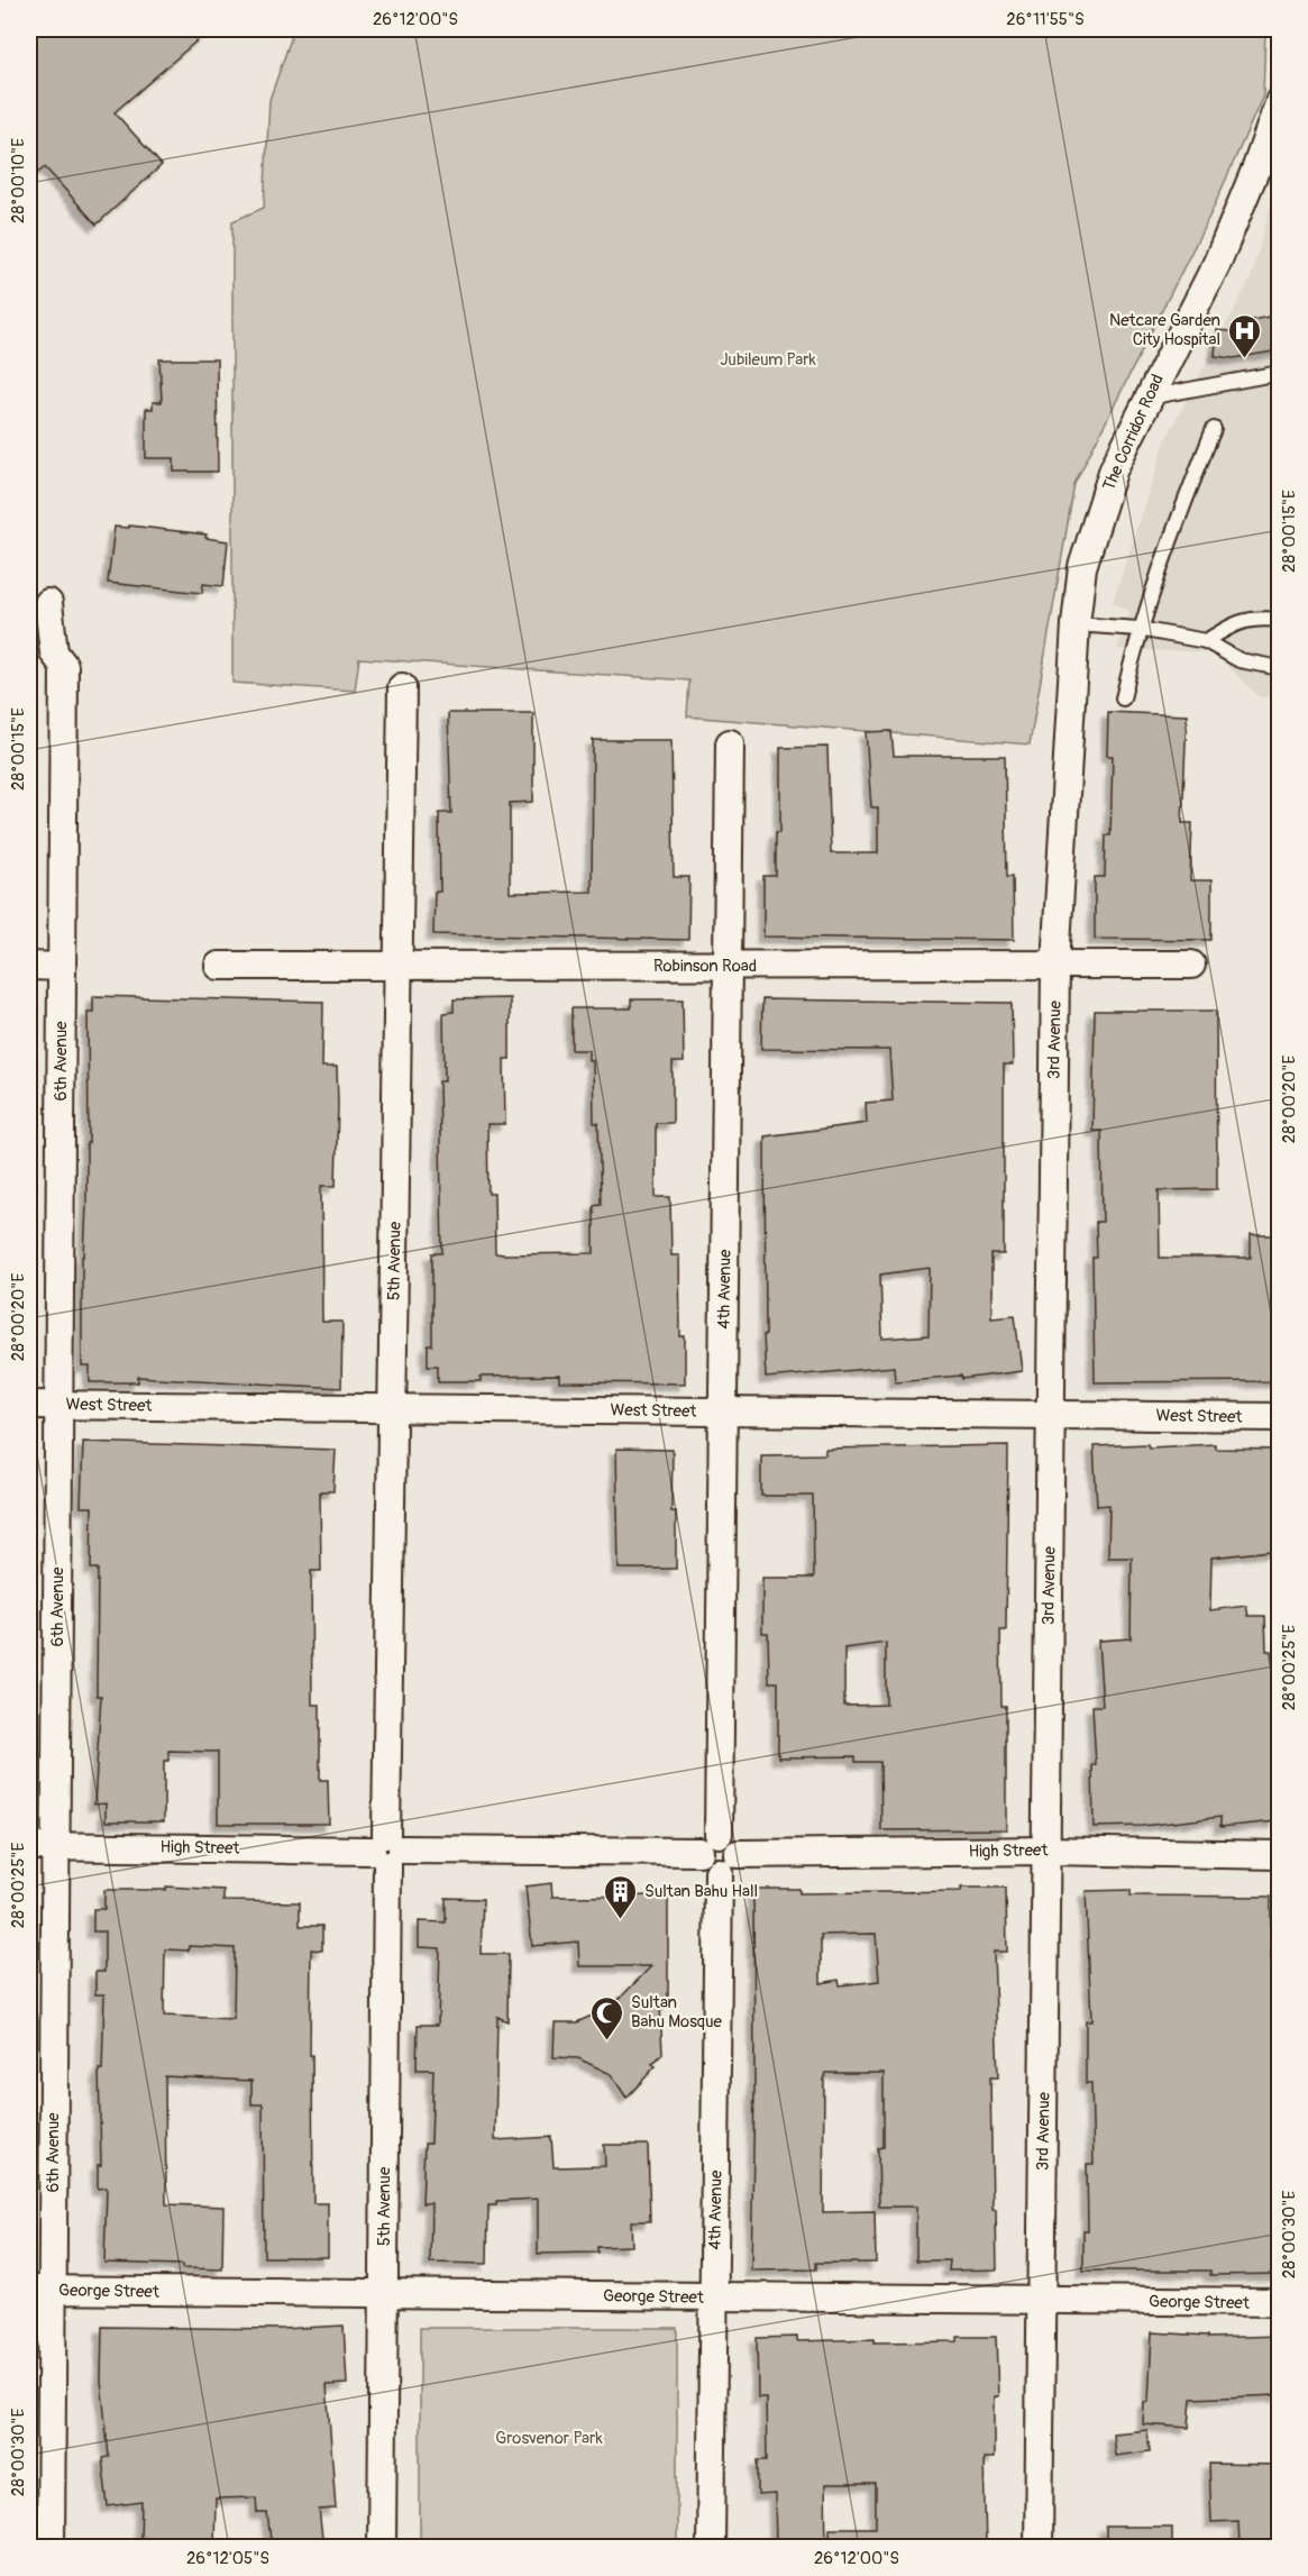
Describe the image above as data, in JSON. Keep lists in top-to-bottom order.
{
  "streets": {
    "street": [
      "The Corridor Road",
      "Robinson Road",
      "3rd Avenue",
      "6th Avenue",
      "5th Avenue",
      "4th Avenue",
      "West Street",
      "High Street",
      "George Street"
    ]
  },
  "crossings": [
    ["The Corridor Road", "3rd Avenue"],
    ["Robinson Road", "3rd Avenue"],
    ["Robinson Road", "5th Avenue"],
    ["Robinson Road", "4th Avenue"],
    ["3rd Avenue", "West Street"],
    ["3rd Avenue", "High Street"],
    ["3rd Avenue", "George Street"],
    ["6th Avenue", "West Street"],
    ["6th Avenue", "High Street"],
    ["6th Avenue", "George Street"],
    ["5th Avenue", "West Street"],
    ["5th Avenue", "High Street"],
    ["5th Avenue", "George Street"],
    ["4th Avenue", "West Street"],
    ["4th Avenue", "High Street"],
    ["4th Avenue", "George Street"]
  ],
  "parks": ["Jubileum Park", "Grosvenor Park"],
  "places": {
    "hospital": ["Netcare Garden City Hospital"],
    "building": ["Sultan Bahu Hall"],
    "mosque": ["Sultan Bahu Mosque"]
  },
  "coordinates": [
    "26°12'00\"S",
    "26°11'55\"S",
    "28°00'10\"E",
    "28°00'15\"E",
    "28°00'20\"E",
    "28°00'25\"E",
    "28°00'30\"E",
    "26°12'05\"S"
  ]
}
